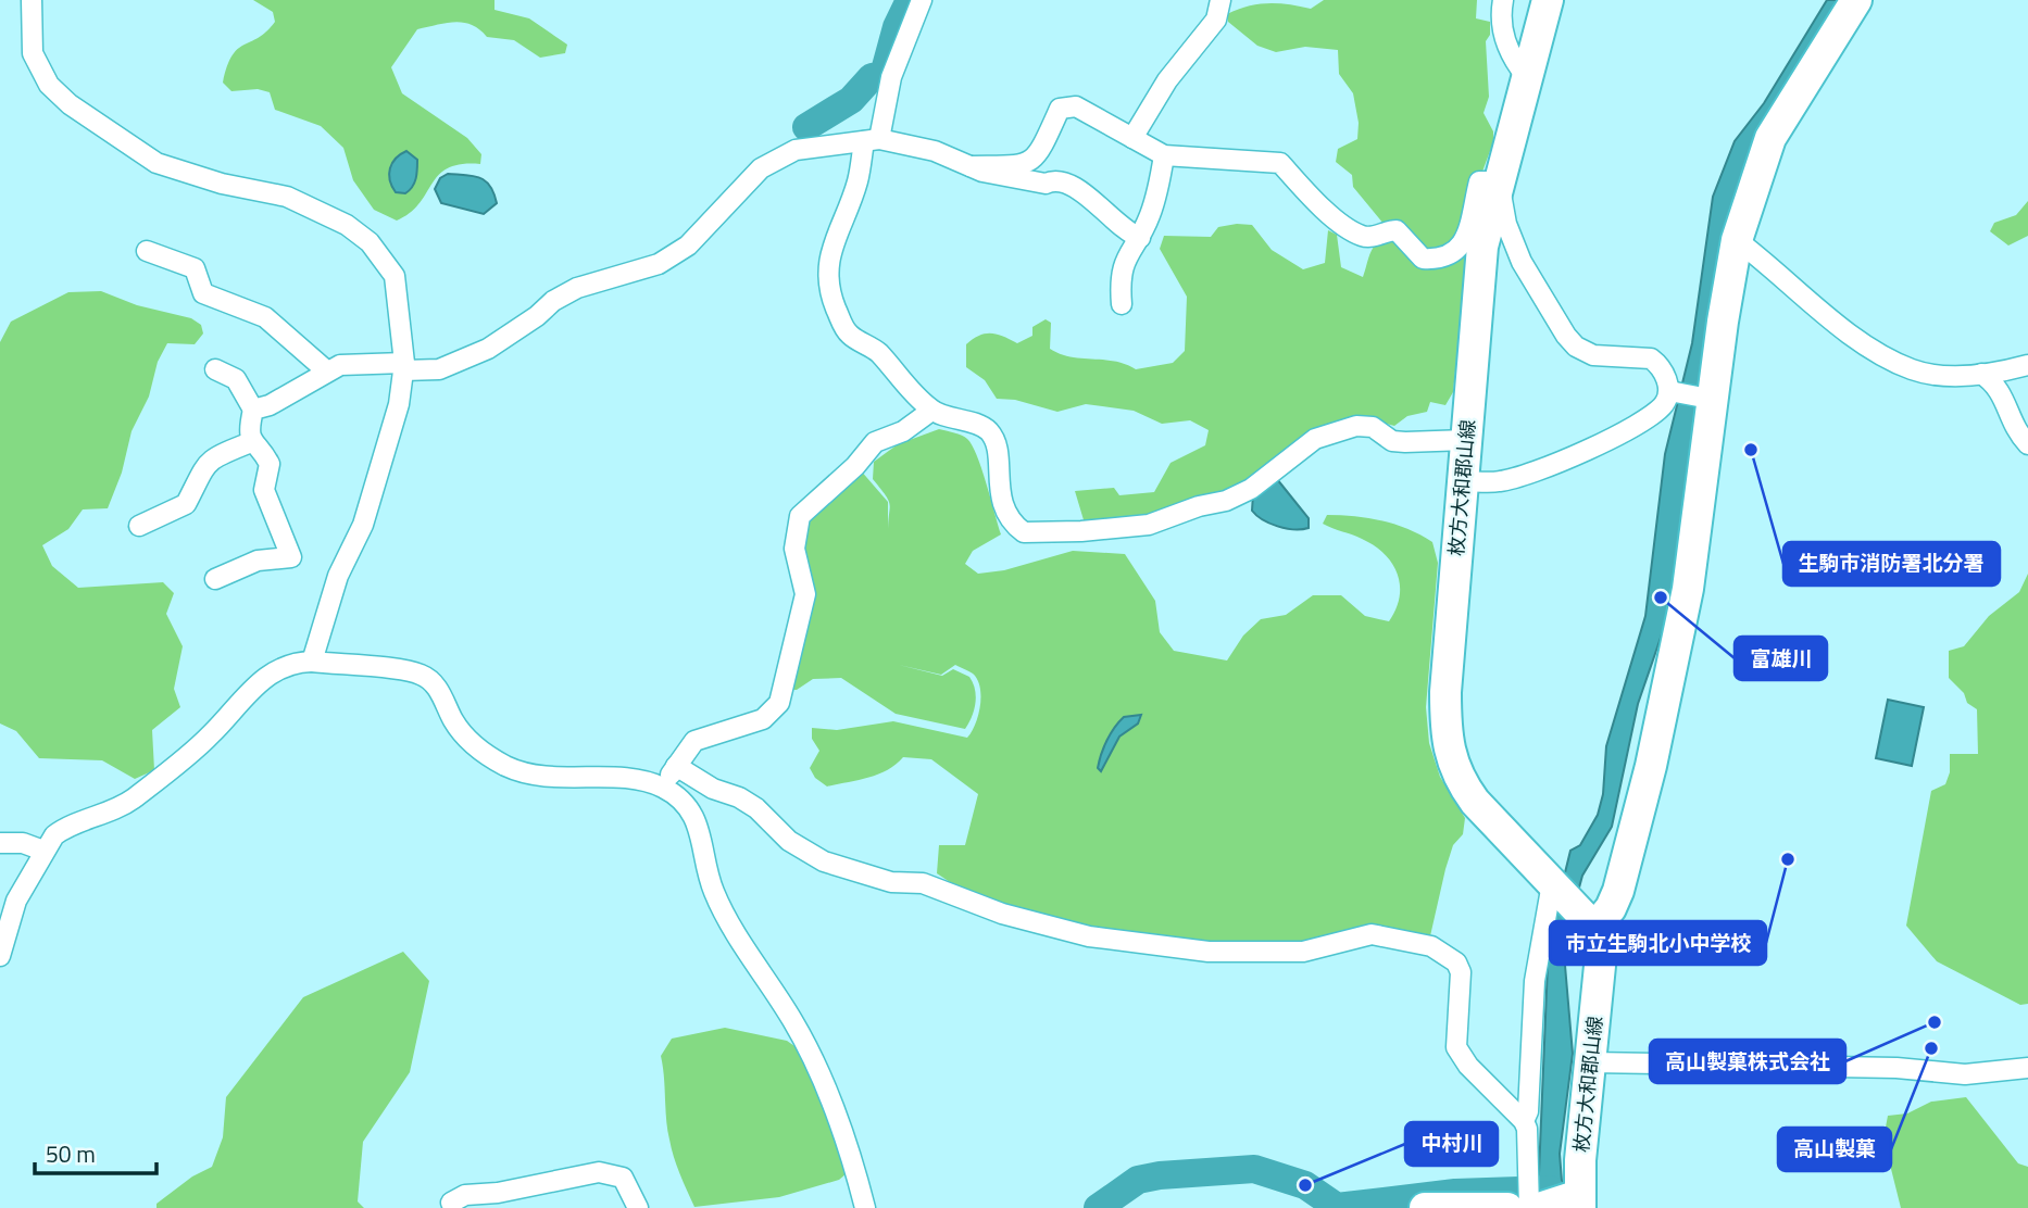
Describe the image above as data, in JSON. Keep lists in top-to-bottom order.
{
  "streets": {
    "main road": ["枚方大和郡山線"]
  },
  "places": [
    "生駒市消防署北分署",
    "富雄川",
    "市立生駒北小中学校",
    "高山製菓株式会社",
    "高山製菓",
    "中村川"
  ],
  "scale_bar": "50 m"
}
